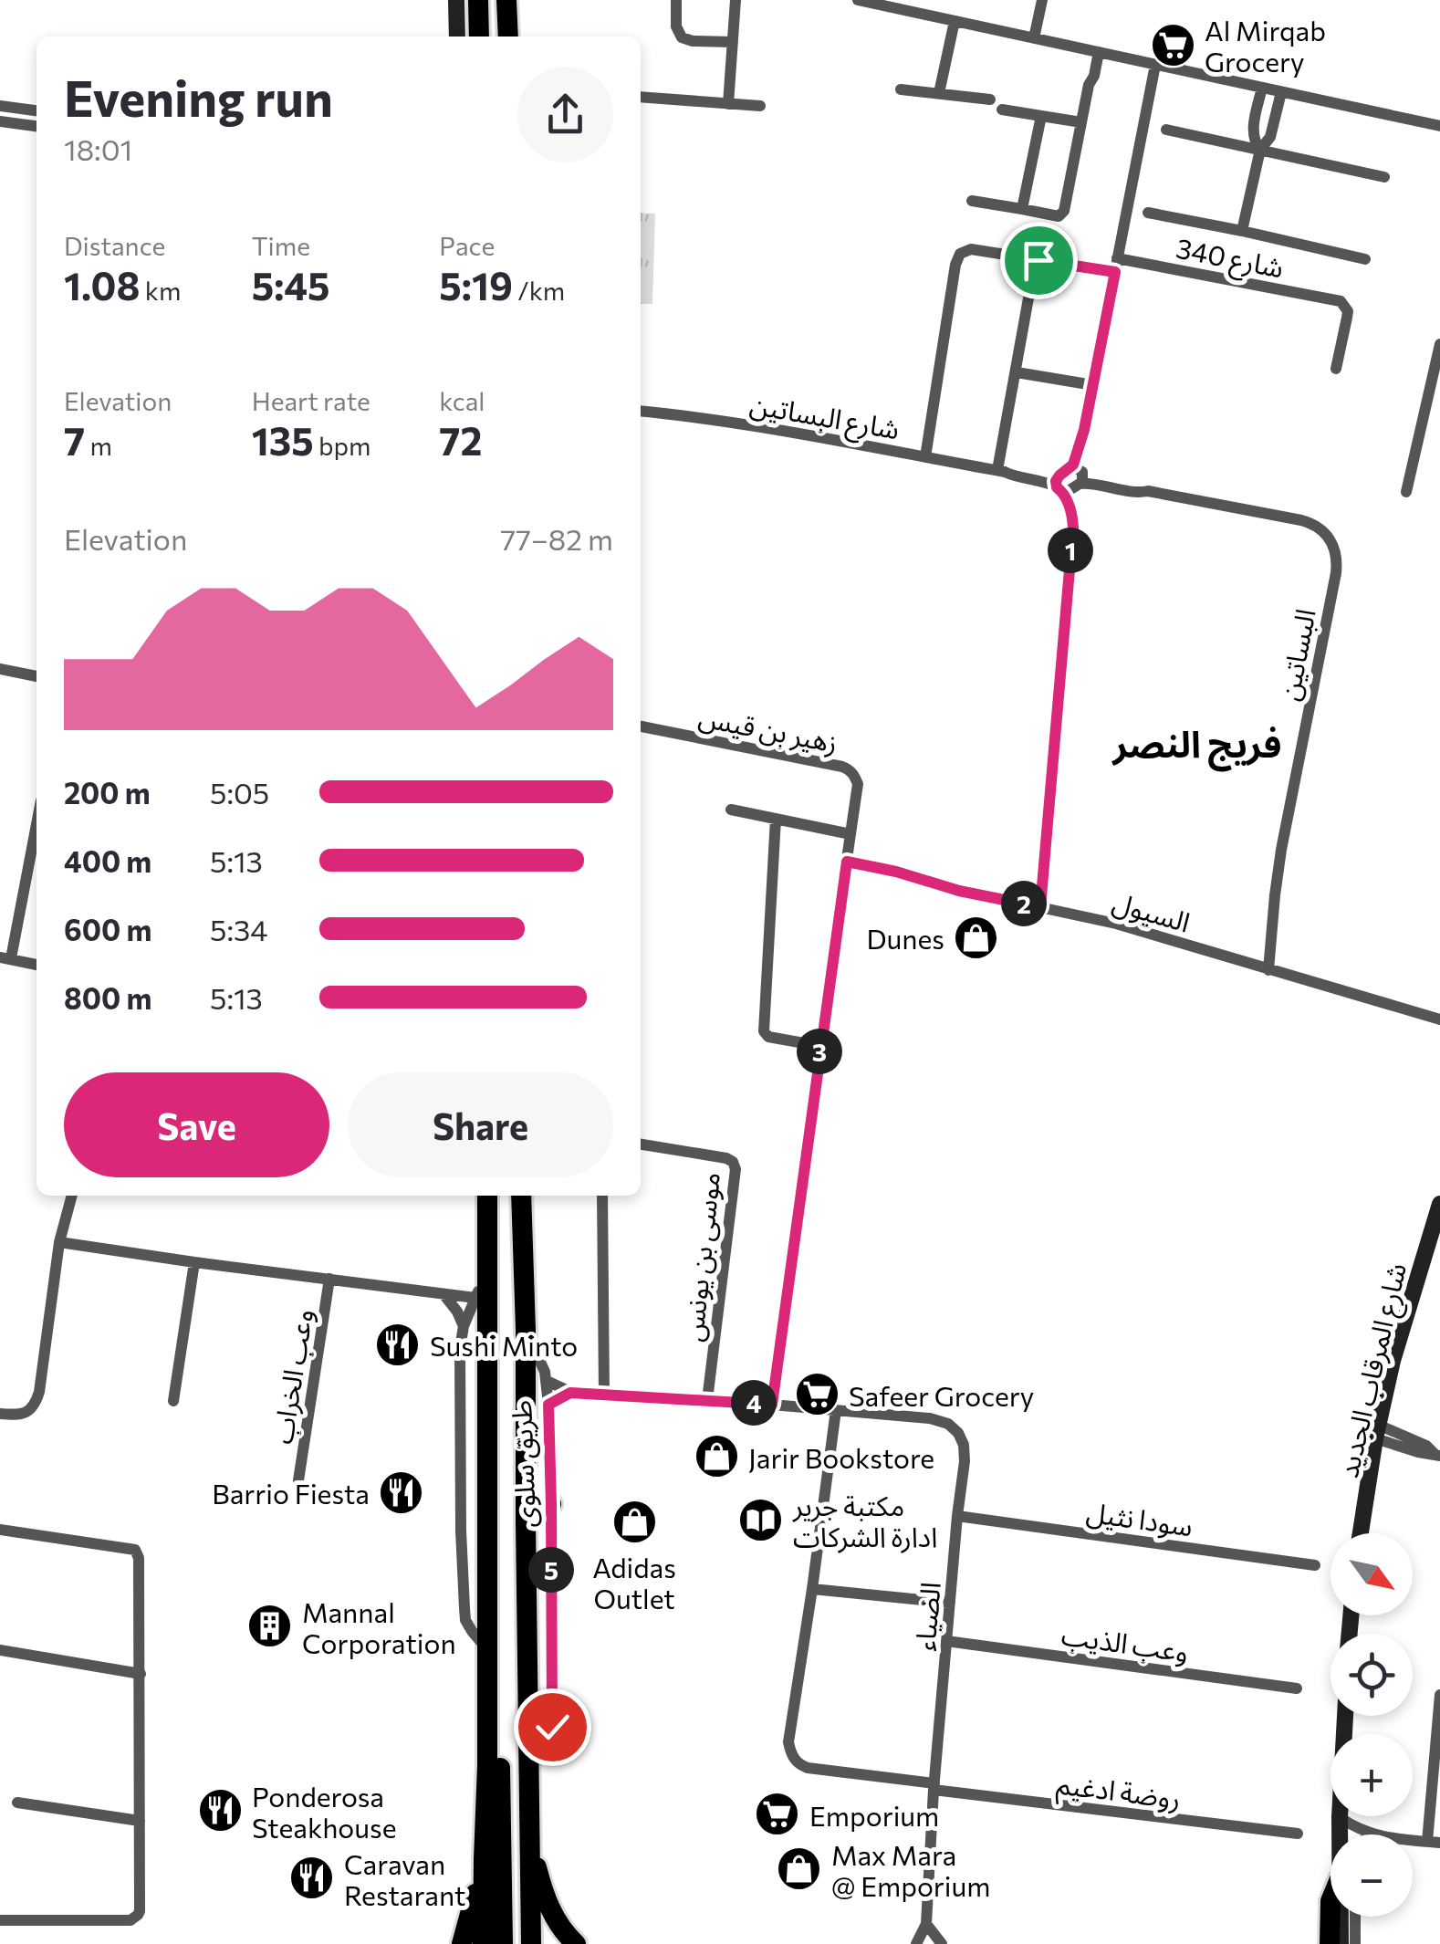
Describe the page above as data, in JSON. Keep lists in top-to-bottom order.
{
  "streets": {
    "highway": ["طريق سلوى"],
    "street": [
      "شارع 340",
      "شارع البساتين",
      "البساتين",
      "زهير بن قيس",
      "السيول",
      "موسى بن يونس",
      "شارع المرقاب الجديد",
      "وعب الخراب",
      "سودا نثيل",
      "الضياء",
      "وعب الذيب",
      "روضة ادغيم"
    ]
  },
  "crossings": [
    ["شارع البساتين", "البساتين"],
    ["البساتين", "السيول"],
    ["زهير بن قيس", "السيول"],
    ["زهير بن قيس", "الضياء"],
    ["موسى بن يونس", "الضياء"],
    ["وعب الخراب", "طريق سلوى"],
    ["طريق سلوى", "الضياء"],
    ["سودا نثيل", "الضياء"],
    ["الضياء", "وعب الذيب"],
    ["الضياء", "روضة ادغيم"]
  ],
  "districts": ["فريج النصر"],
  "places": {
    "supermarket": ["Al Mirqab Grocery", "Safeer Grocery", "Emporium"],
    "shop": [
      "Dunes",
      "Jarir Bookstore",
      "Adidas Outlet",
      "Max Mara @ Emporium"
    ],
    "restaurant": [
      "Sushi Minto",
      "Barrio Fiesta",
      "Ponderosa Steakhouse",
      "Caravan Restarant"
    ],
    "library": ["مكتبة جرير ادارة الشركات"],
    "building": ["Mannal Corporation"]
  },
  "north": "bottom right",
  "page": {
    "heading": ["Evening run", "18:01"],
    "stats": [
      ["Distance", "1.08 km"],
      ["Time", "5:45"],
      ["Pace", "5:19 /km"],
      ["Elevation", "7 m"],
      ["Heart rate", "135 bpm"],
      ["kcal", "72"]
    ],
    "chart": ["Elevation", "77–82 m"],
    "pins": [
      "1",
      "2",
      "3",
      "4",
      "5"
    ],
    "list": [
      {
        "name": "200 m",
        "note": "5:05"
      },
      {
        "name": "400 m",
        "note": "5:13"
      },
      {
        "name": "600 m",
        "note": "5:34"
      },
      {
        "name": "800 m",
        "note": "5:13"
      }
    ],
    "buttons": ["Save", "Share"],
    "map_buttons": ["+", "−"]
  }
}
